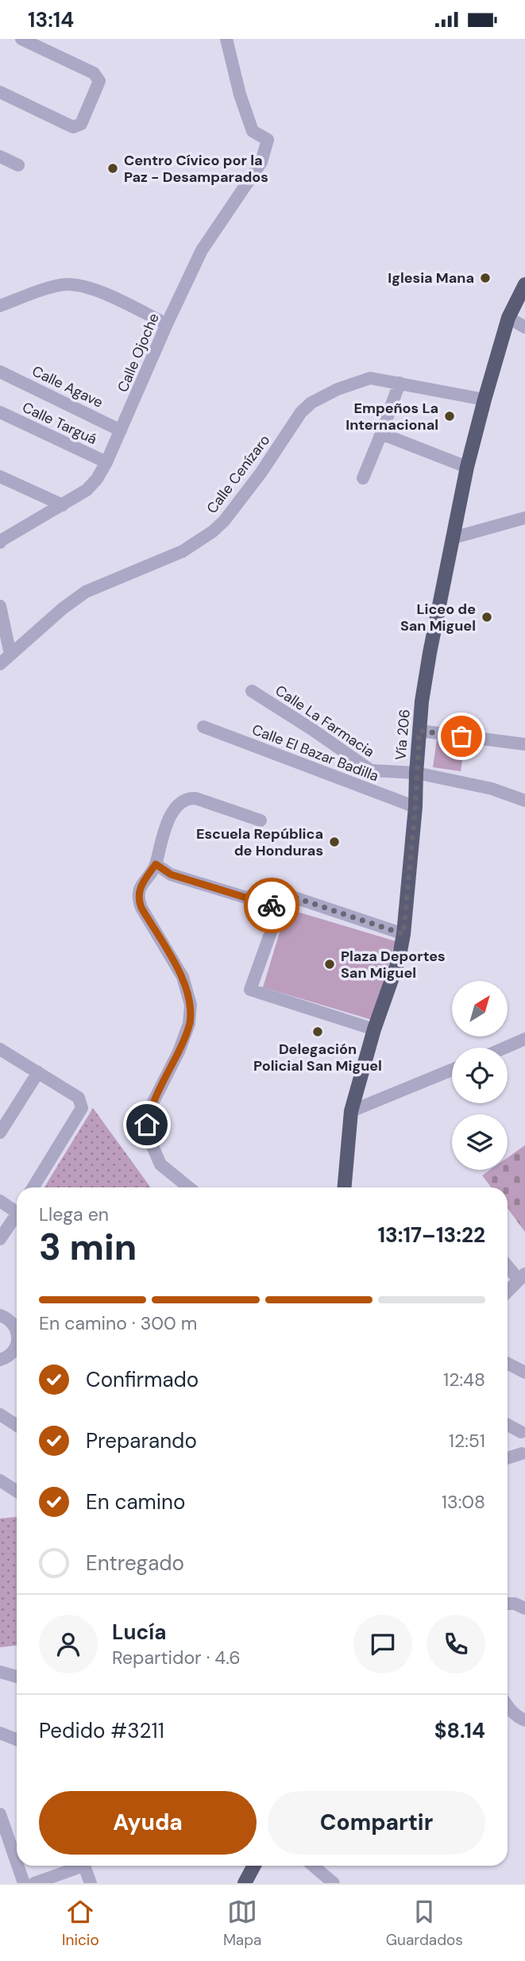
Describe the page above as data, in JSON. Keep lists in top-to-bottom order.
{
  "streets": {
    "main road": ["Vía 206"],
    "street": [
      "Calle Ojoche",
      "Calle Agave",
      "Calle Targuá",
      "Calle Cenízaro",
      "Calle La Farmacia",
      "Calle El Bazar Badilla"
    ]
  },
  "crossings": [
    ["Calle Ojoche", "Calle Agave"],
    ["Calle Ojoche", "Calle Targuá"],
    ["Calle Cenízaro", "Vía 206"],
    ["Calle La Farmacia", "Vía 206"],
    ["Vía 206", "Calle El Bazar Badilla"]
  ],
  "places": [
    "Centro Cívico por la Paz - Desamparados",
    "Iglesia Mana",
    "Empeños La Internacional",
    "Liceo de San Miguel",
    "Escuela República de Honduras",
    "Plaza Deportes San Miguel",
    "Delegación Policial San Miguel"
  ],
  "north": "top right",
  "page": {
    "status": "13:14",
    "heading": ["3 min", "Llega en", "13:17–13:22"],
    "panel": [
      "Lucía",
      "Repartidor · 4.6",
      "Pedido #3211",
      "$8.14"
    ],
    "bar": "En camino · 300 m",
    "list": [
      ["Confirmado", "12:48"],
      ["Preparando", "12:51"],
      ["En camino", "13:08"],
      "Entregado"
    ],
    "buttons": ["Ayuda", "Compartir"],
    "tabs": ["Inicio", "Mapa", "Guardados"]
  }
}
